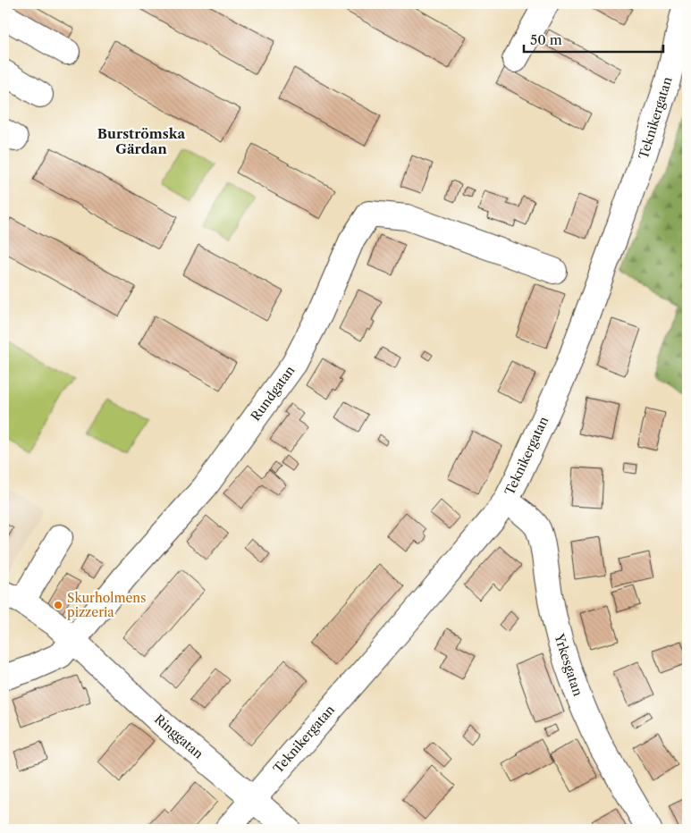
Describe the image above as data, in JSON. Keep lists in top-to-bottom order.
{
  "streets": {
    "street": [
      "Teknikergatan",
      "Rundgatan",
      "Yrkesgatan",
      "Ringgatan"
    ]
  },
  "crossings": [
    ["Teknikergatan", "Yrkesgatan"],
    ["Teknikergatan", "Ringgatan"],
    ["Rundgatan", "Ringgatan"]
  ],
  "districts": ["Burströmska Gärdan"],
  "places": ["Skurholmens pizzeria"],
  "scale_bar": "50 m"
}
